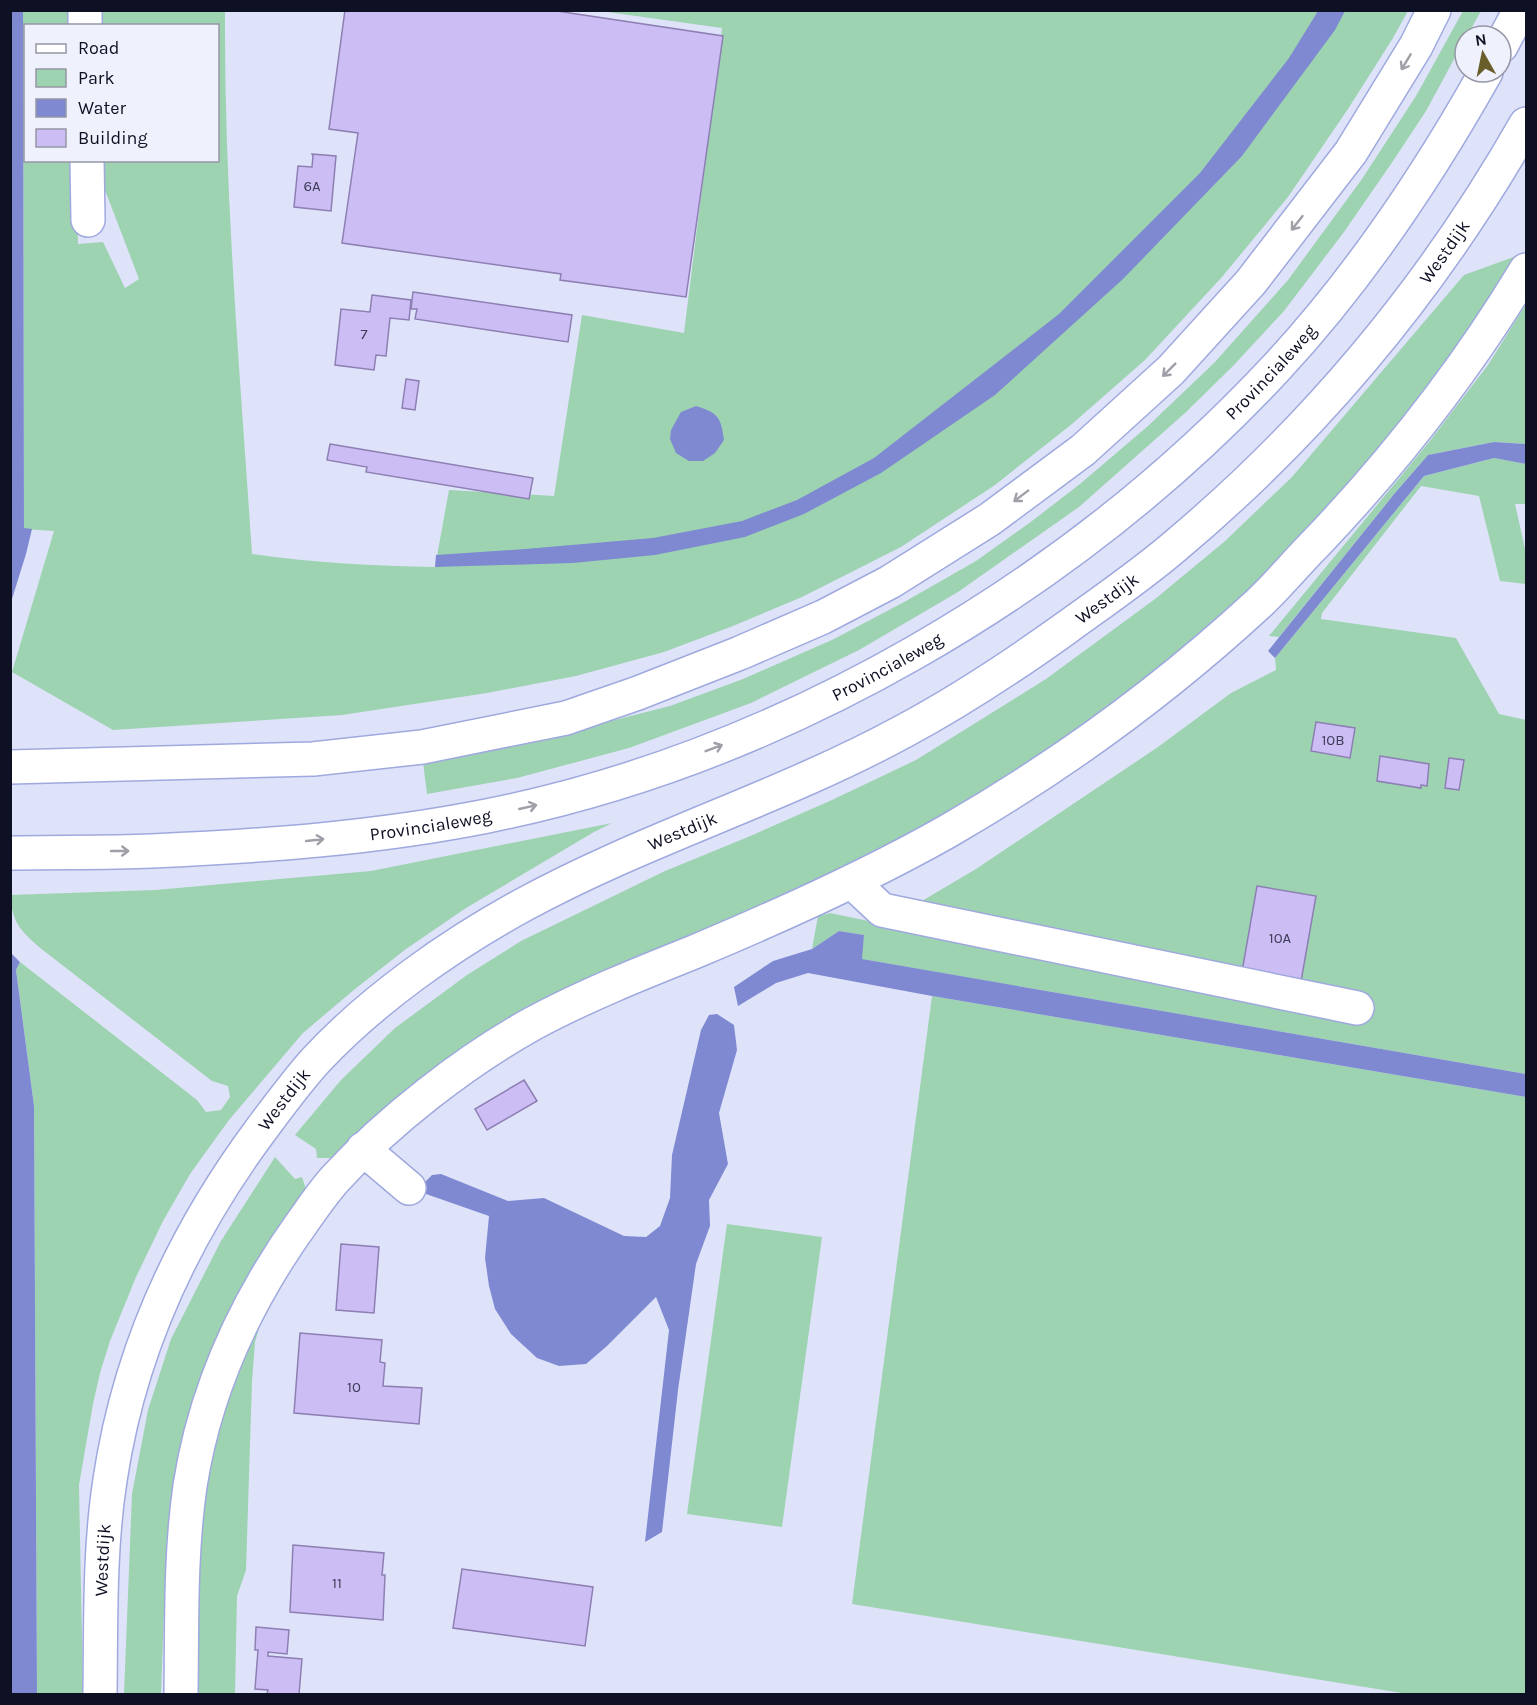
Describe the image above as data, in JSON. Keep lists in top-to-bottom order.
{
  "streets": {
    "main road": ["Westdijk", "Provincialeweg"]
  },
  "house_numbers": [
    "6A",
    "7",
    "10B",
    "10A",
    "10",
    "11"
  ],
  "legend": [
    "Road",
    "Park",
    "Water",
    "Building"
  ],
  "north": "top"
}
